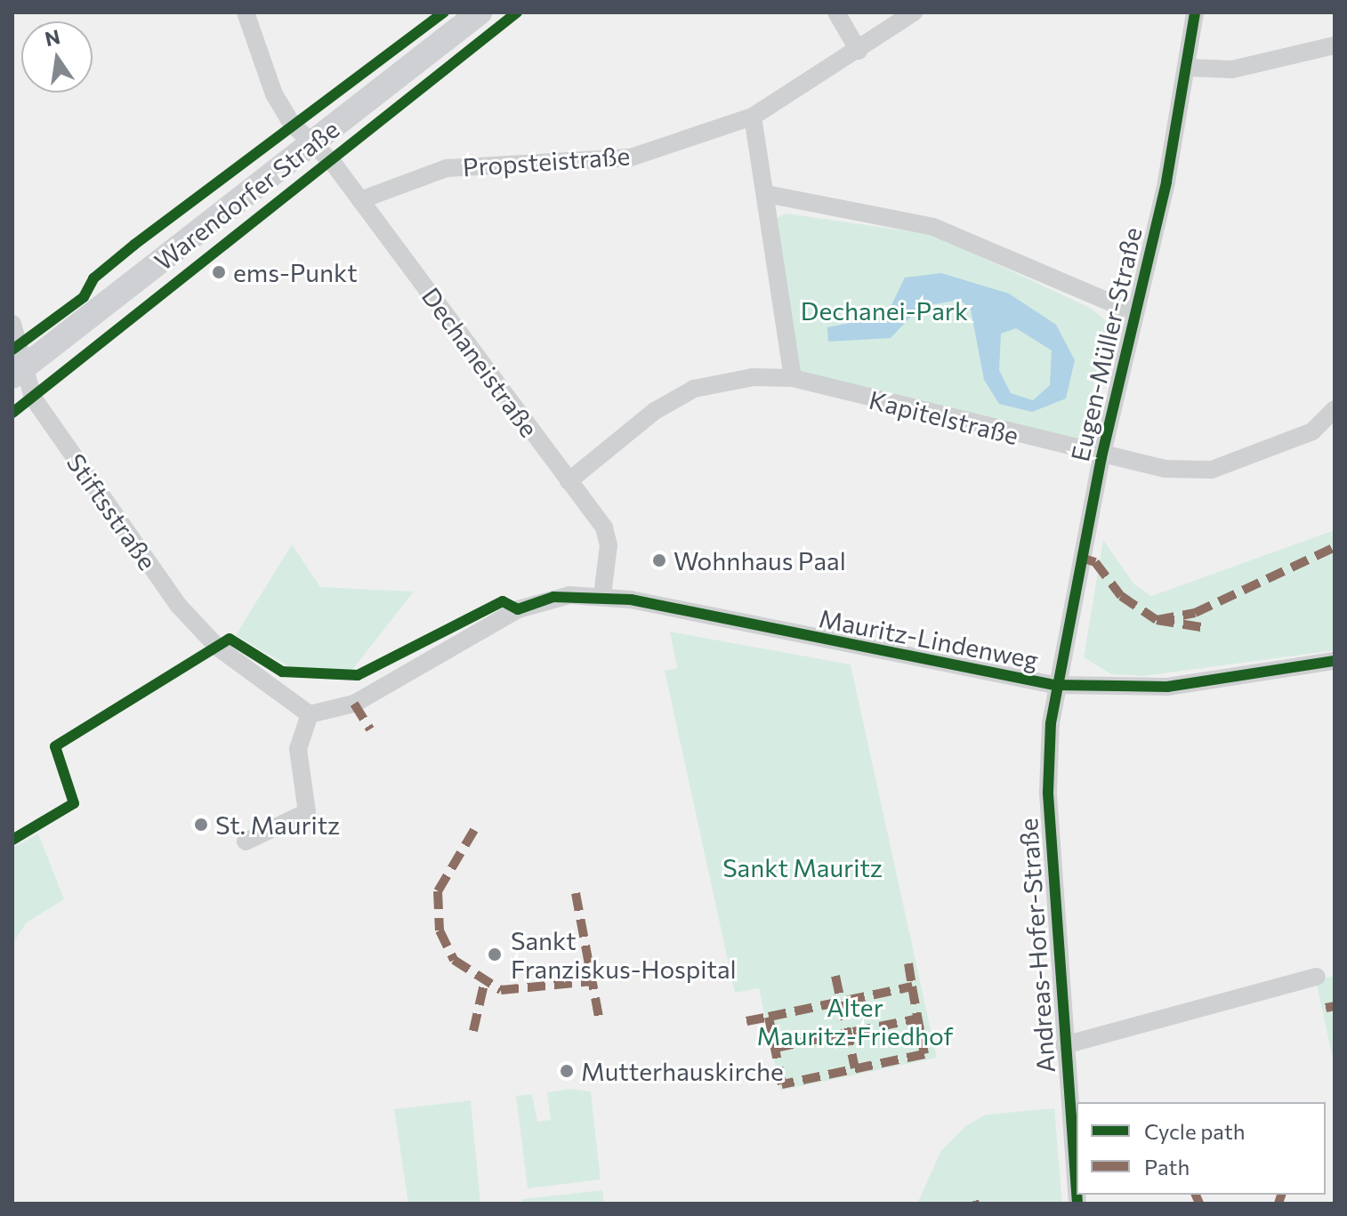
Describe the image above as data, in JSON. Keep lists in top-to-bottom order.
{
  "streets": {
    "main road": ["Warendorfer Straße"],
    "street": [
      "Propsteistraße",
      "Eugen-Müller-Straße",
      "Dechaneistraße",
      "Kapitelstraße",
      "Stiftsstraße",
      "Mauritz-Lindenweg",
      "Andreas-Hofer-Straße"
    ]
  },
  "crossings": [
    ["Propsteistraße", "Dechaneistraße"],
    ["Warendorfer Straße", "Dechaneistraße"],
    ["Warendorfer Straße", "Stiftsstraße"],
    ["Eugen-Müller-Straße", "Kapitelstraße"],
    ["Eugen-Müller-Straße", "Mauritz-Lindenweg"],
    ["Eugen-Müller-Straße", "Andreas-Hofer-Straße"],
    ["Dechaneistraße", "Kapitelstraße"],
    ["Dechaneistraße", "Mauritz-Lindenweg"],
    ["Stiftsstraße", "Mauritz-Lindenweg"],
    ["Mauritz-Lindenweg", "Andreas-Hofer-Straße"]
  ],
  "parks": ["Dechanei-Park", "Sankt Mauritz", "Alter Mauritz-Friedhof"],
  "places": [
    "ems-Punkt",
    "Wohnhaus Paal",
    "St. Mauritz",
    "Sankt Franziskus-Hospital",
    "Mutterhauskirche"
  ],
  "legend": ["Cycle path", "Path"],
  "north": "top"
}
